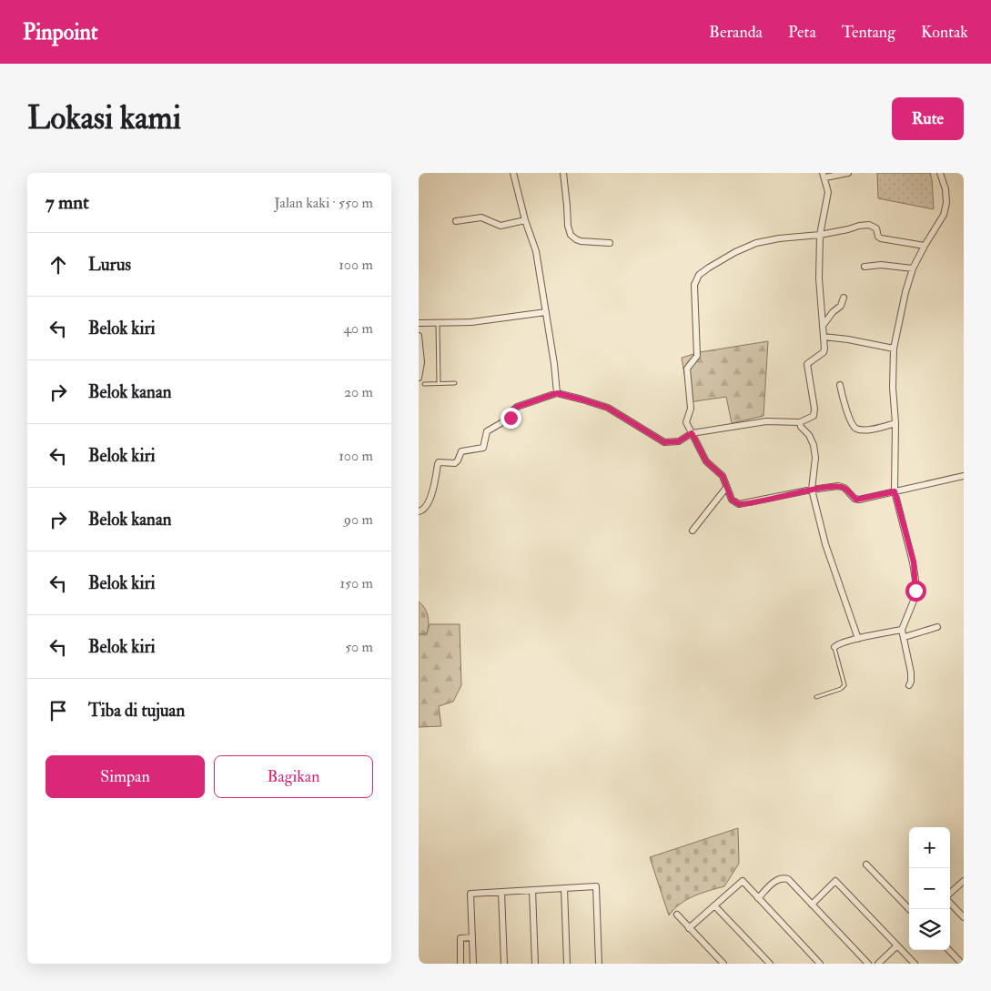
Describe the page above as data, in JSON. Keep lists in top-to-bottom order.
{
  "page": {
    "header": "Pinpoint",
    "nav": [
      "Beranda",
      "Peta",
      "Tentang",
      "Kontak"
    ],
    "buttons": [
      "Rute",
      ["Simpan", "Bagikan"]
    ],
    "title": "Lokasi kami",
    "heading": ["7 mnt", "Jalan kaki · 550 m"],
    "list": [
      ["Lurus", "100 m"],
      ["Belok kiri", "40 m"],
      ["Belok kanan", "20 m"],
      ["Belok kiri", "100 m"],
      ["Belok kanan", "90 m"],
      ["Belok kiri", "150 m"],
      ["Belok kiri", "50 m"],
      "Tiba di tujuan"
    ],
    "map_buttons": ["+", "−"]
  }
}
